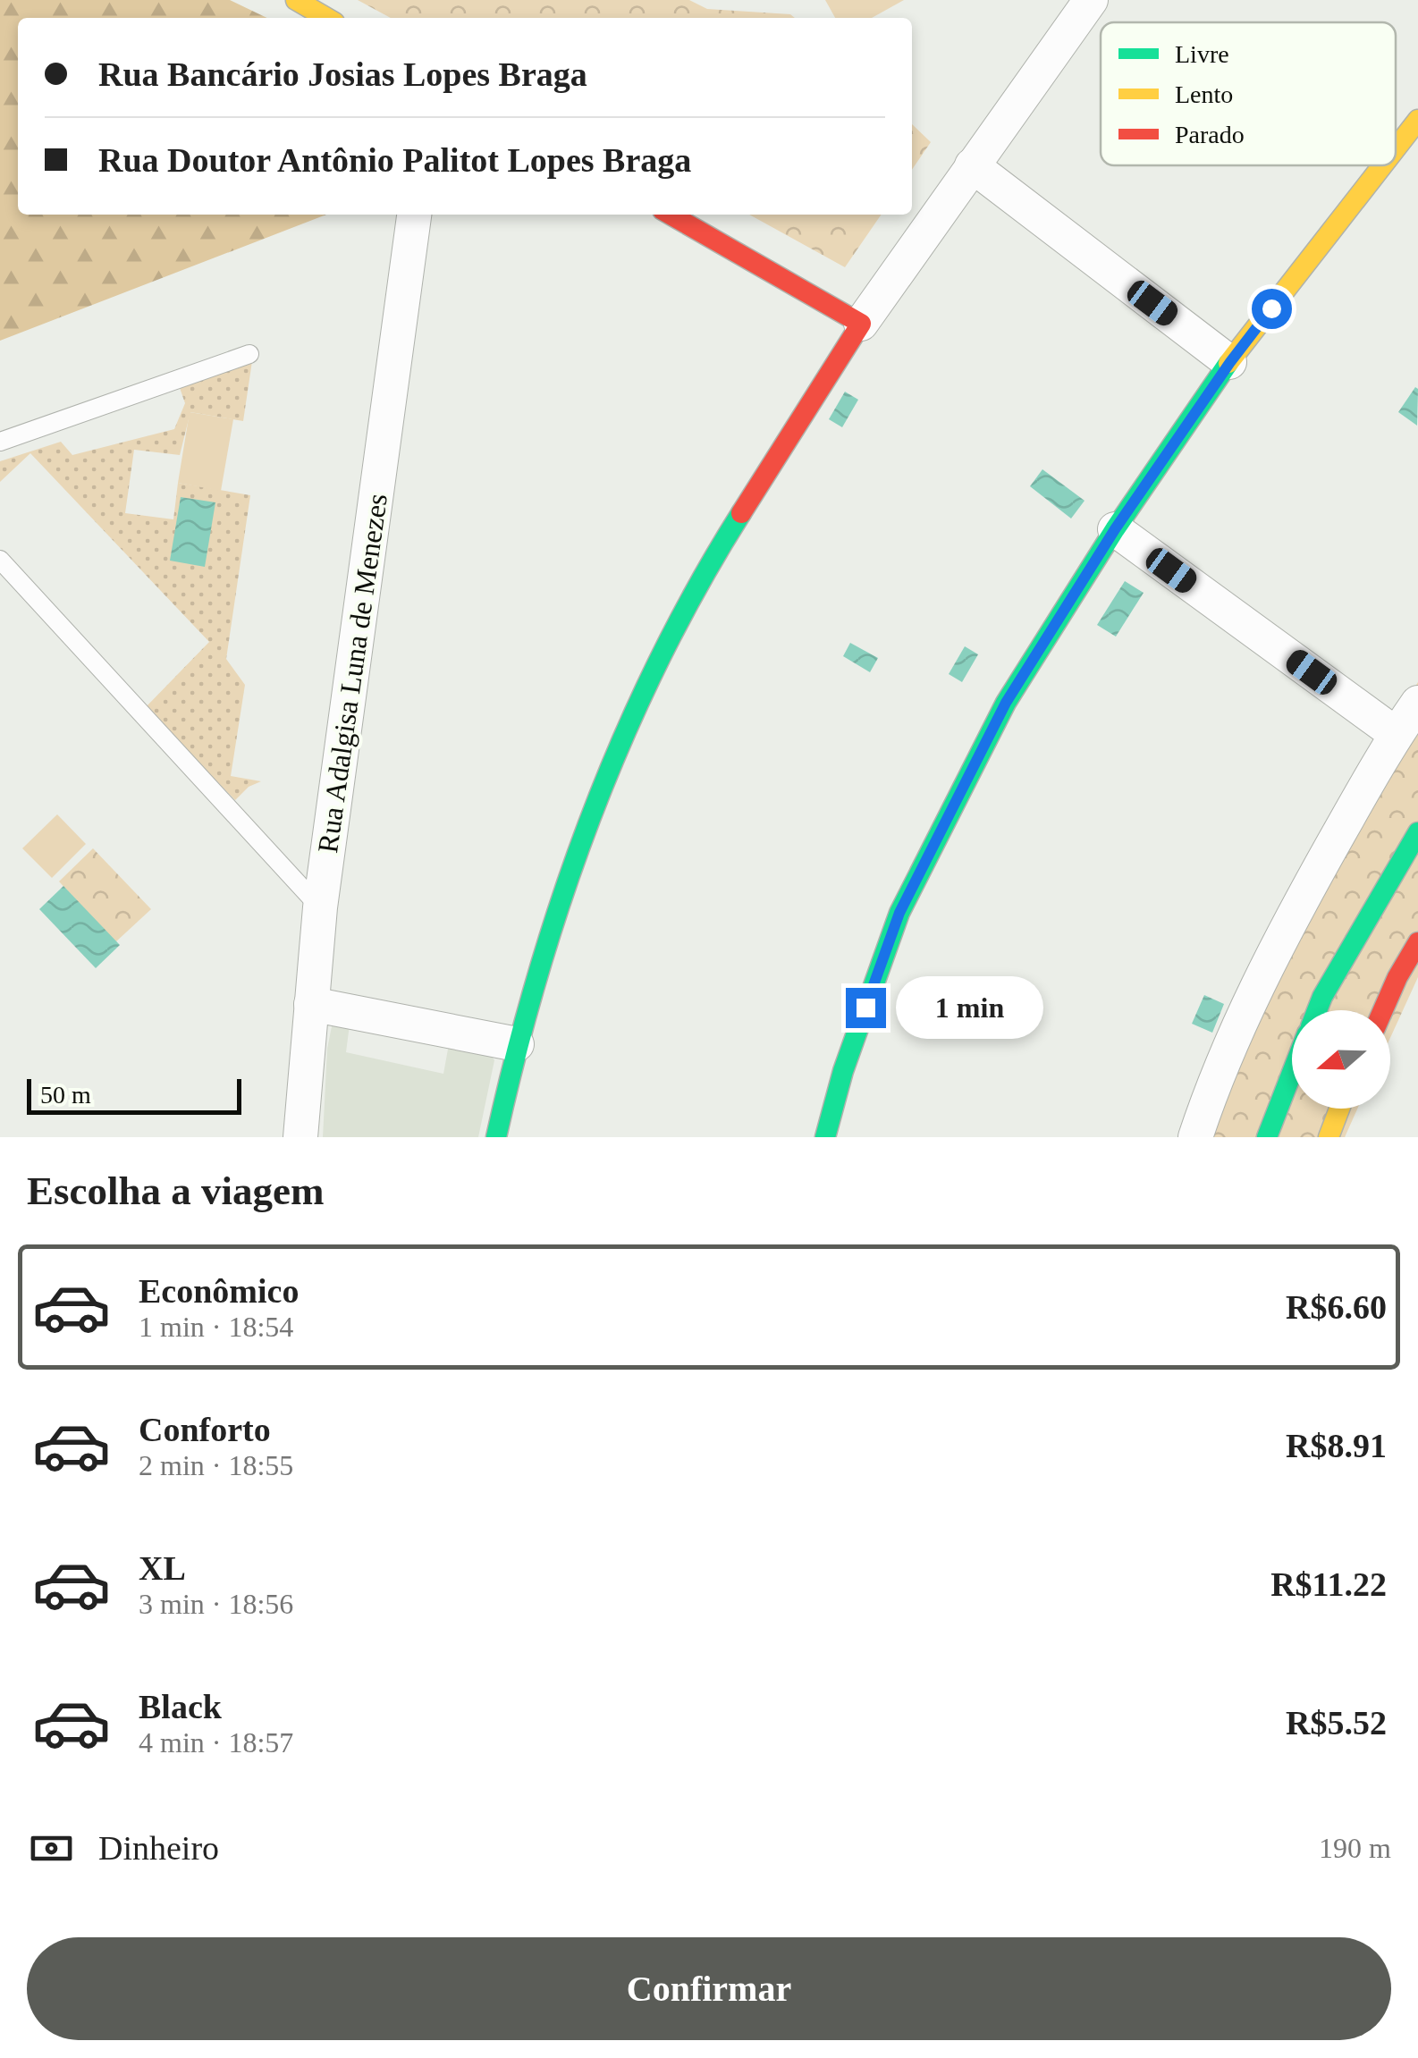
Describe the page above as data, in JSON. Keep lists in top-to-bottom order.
{
  "streets": {
    "street": ["Rua Adalgisa Luna de Menezes"]
  },
  "legend": ["Livre", "Lento", "Parado"],
  "scale_bar": "50 m",
  "north": "left",
  "page": {
    "banner": ["Rua Bancário Josias Lopes Braga", "Rua Doutor Antônio Palitot Lopes Braga"],
    "bubble": "1 min",
    "scale": "50 m",
    "heading": "Escolha a viagem",
    "list": [
      {
        "name": "Econômico",
        "note": "1 min · 18:54",
        "value": "R$6.60"
      },
      {
        "name": "Conforto",
        "note": "2 min · 18:55",
        "value": "R$8.91"
      },
      {
        "name": "XL",
        "note": "3 min · 18:56",
        "value": "R$11.22"
      },
      {
        "name": "Black",
        "note": "4 min · 18:57",
        "value": "R$5.52"
      }
    ],
    "pay": ["Dinheiro", "190 m"],
    "buttons": "Confirmar"
  }
}
